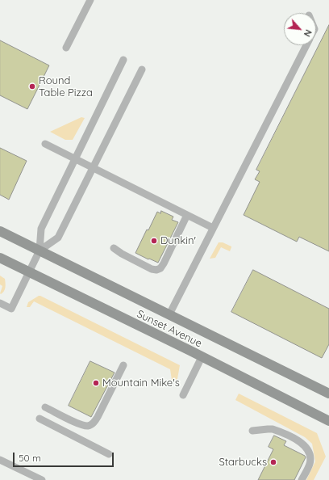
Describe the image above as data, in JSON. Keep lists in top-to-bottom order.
{
  "streets": {
    "main road": ["Sunset Avenue"]
  },
  "places": [
    "Round Table Pizza",
    "Dunkin'",
    "Mountain Mike's",
    "Starbucks"
  ],
  "scale_bar": "50 m",
  "north": "bottom right"
}
